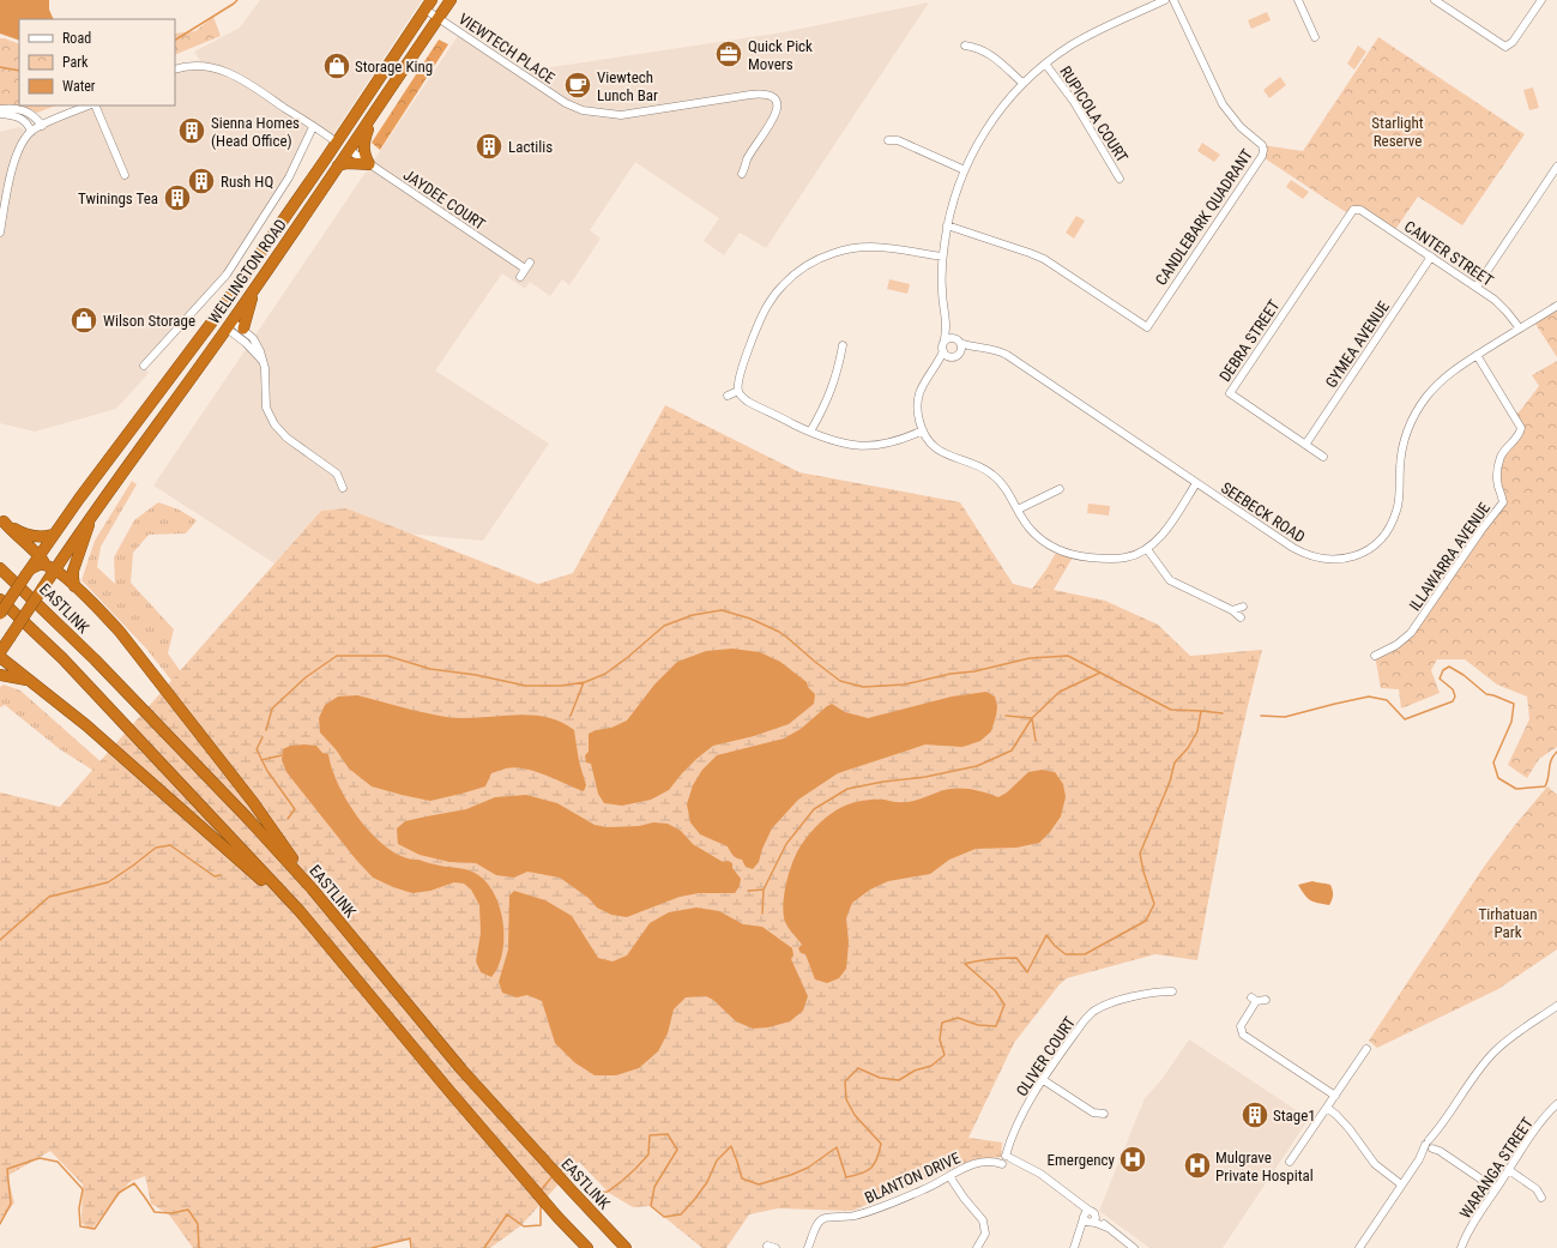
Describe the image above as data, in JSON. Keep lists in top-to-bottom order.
{
  "streets": {
    "highway": ["WELLINGTON ROAD", "EASTLINK"],
    "street": [
      "VIEWTECH PLACE",
      "RUPICOLA COURT",
      "JAYDEE COURT",
      "CANDLEBARK QUADRANT",
      "CANTER STREET",
      "DEBRA STREET",
      "GYMEA AVENUE",
      "SEEBECK ROAD",
      "ILLAWARRA AVENUE",
      "OLIVER COURT",
      "WARANGA STREET",
      "BLANTON DRIVE"
    ]
  },
  "crossings": [
    ["VIEWTECH PLACE", "WELLINGTON ROAD"],
    ["JAYDEE COURT", "WELLINGTON ROAD"],
    ["CANTER STREET", "DEBRA STREET"],
    ["CANTER STREET", "GYMEA AVENUE"],
    ["CANTER STREET", "SEEBECK ROAD"],
    ["DEBRA STREET", "GYMEA AVENUE"],
    ["SEEBECK ROAD", "ILLAWARRA AVENUE"],
    ["OLIVER COURT", "BLANTON DRIVE"]
  ],
  "parks": ["Starlight Reserve", "Tirhatuan Park"],
  "places": {
    "office": ["Quick Pick Movers"],
    "shop": ["Storage King", "Wilson Storage"],
    "cafe": ["Viewtech Lunch Bar"],
    "building": [
      "Sienna Homes (Head Office)",
      "Lactilis",
      "Rush HQ",
      "Twinings Tea",
      "Stage1"
    ],
    "hospital": ["Emergency", "Mulgrave Private Hospital"]
  },
  "legend": ["Road", "Park", "Water"]
}
